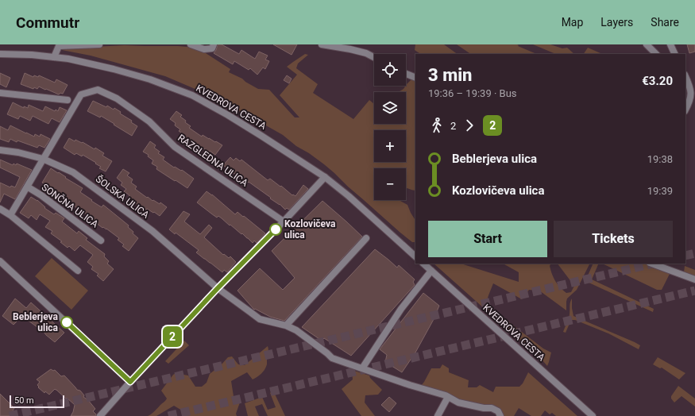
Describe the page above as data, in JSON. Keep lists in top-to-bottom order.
{
  "streets": {
    "street": [
      "KVEDROVA CESTA",
      "RAZGLEDNA ULICA",
      "ŠOLSKA ULICA",
      "SONČNA ULICA"
    ]
  },
  "crossings": [
    ["RAZGLEDNA ULICA", "ŠOLSKA ULICA"],
    ["RAZGLEDNA ULICA", "SONČNA ULICA"]
  ],
  "places": ["Kozlovičeva ulica", "Beblerjeva ulica"],
  "lines": ["bus line 2"],
  "scale_bar": "50 m",
  "page": {
    "header": "Commutr",
    "nav": ["Map", "Layers", "Share"],
    "on_map": "2",
    "map_buttons": ["+", "−"],
    "heading": ["3 min", "19:36 – 19:39 · Bus", "€3.20"],
    "legs": ["2", "2"],
    "list": [
      {
        "name": "Beblerjeva ulica",
        "value": "19:38"
      },
      {
        "name": "Kozlovičeva ulica",
        "value": "19:39"
      }
    ],
    "buttons": ["Start", "Tickets"],
    "scale": "50 m"
  }
}
